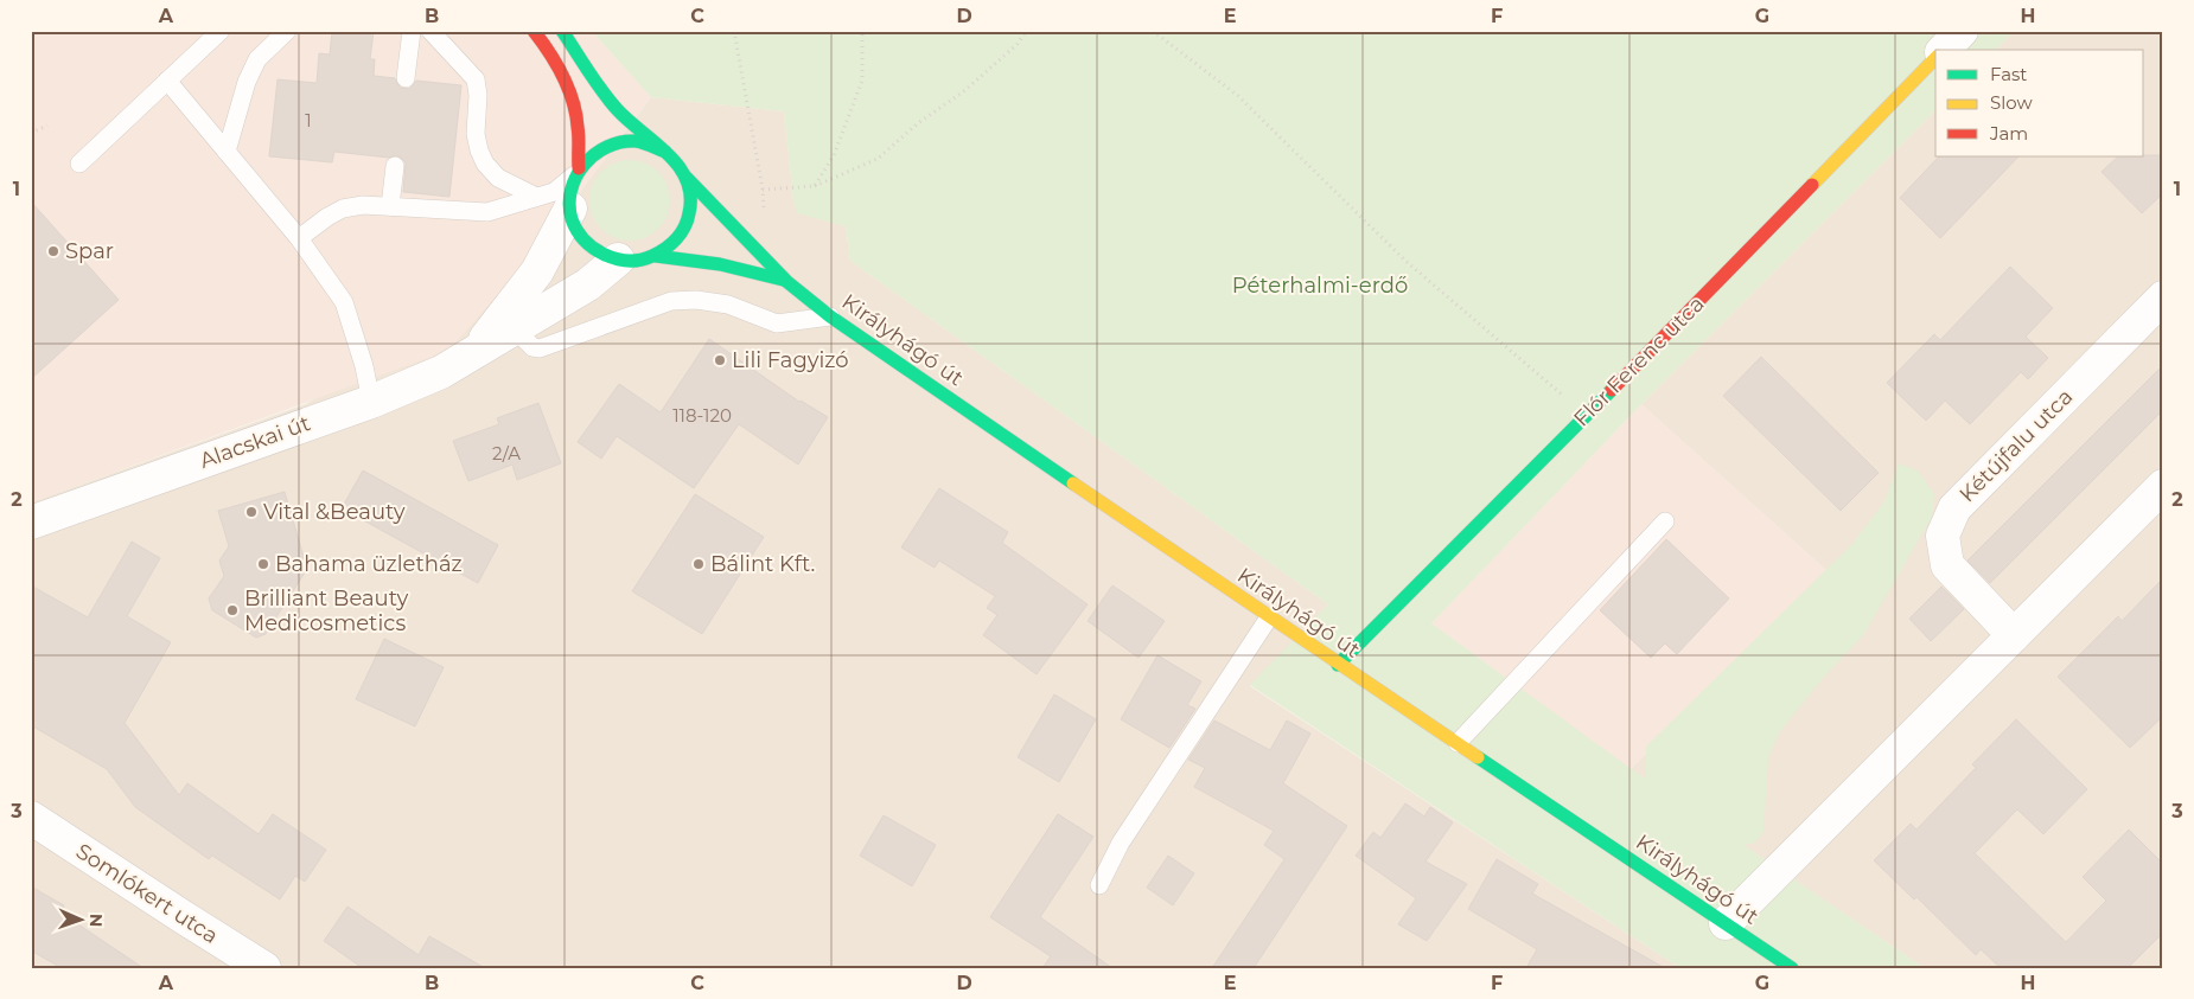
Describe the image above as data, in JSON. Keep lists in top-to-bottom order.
{
  "streets": {
    "street": [
      "Királyhágó út",
      "Flór Ferenc utca",
      "Alacskai út",
      "Kétújfalu utca",
      "Somlókert utca"
    ]
  },
  "crossings": [
    ["Királyhágó út", "Flór Ferenc utca"],
    ["Királyhágó út", "Alacskai út"]
  ],
  "parks": ["Péterhalmi-erdő"],
  "places": [
    "Spar",
    "Lili Fagyizó",
    "Vital &Beauty",
    "Bahama üzletház",
    "Bálint Kft.",
    "Brilliant Beauty Medicosmetics"
  ],
  "house_numbers": ["1", "118-120", "2/A"],
  "legend": ["Fast", "Slow", "Jam"],
  "north": "right",
  "grid": {
    "columns": [
      "A",
      "B",
      "C",
      "D",
      "E",
      "F",
      "G",
      "H"
    ],
    "rows": ["1", "2", "3"]
  }
}
